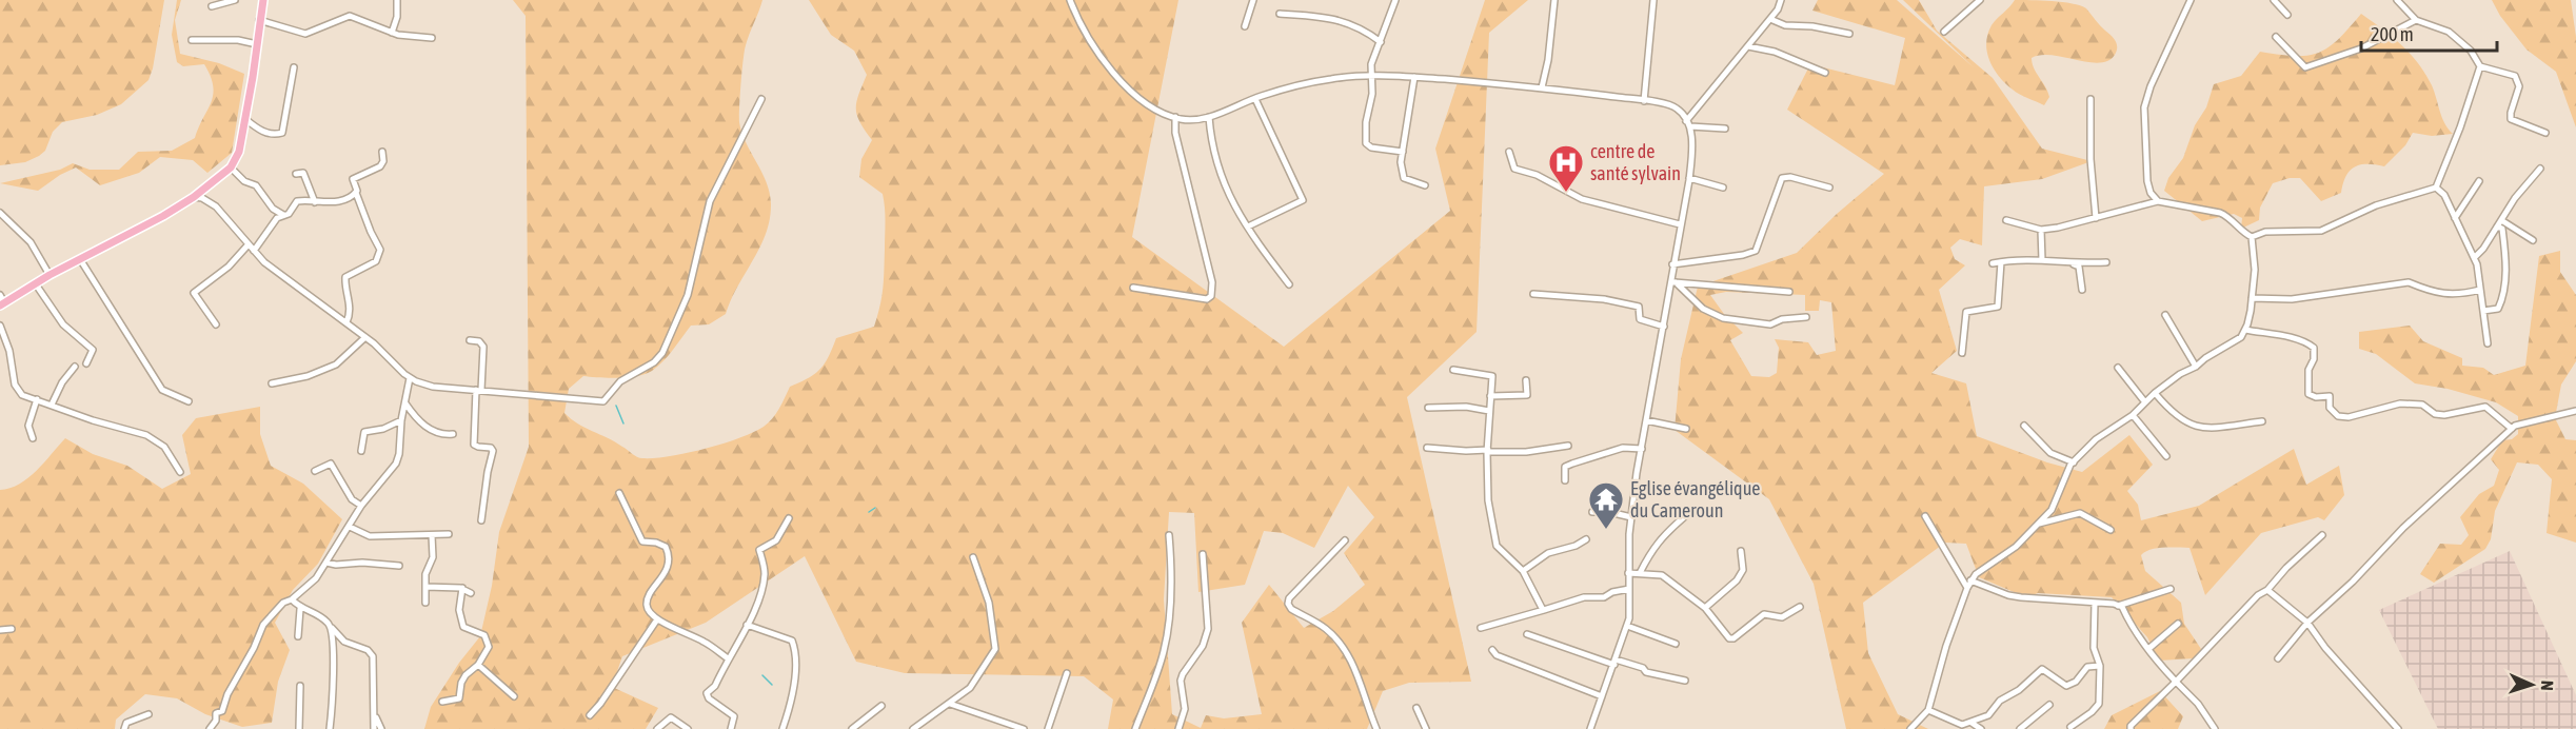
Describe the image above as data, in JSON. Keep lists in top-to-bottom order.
{
  "places": {
    "hospital": ["centre de santé sylvain"],
    "temple": ["Eglise évangélique du Cameroun"]
  },
  "scale_bar": "200 m",
  "north": "right"
}
